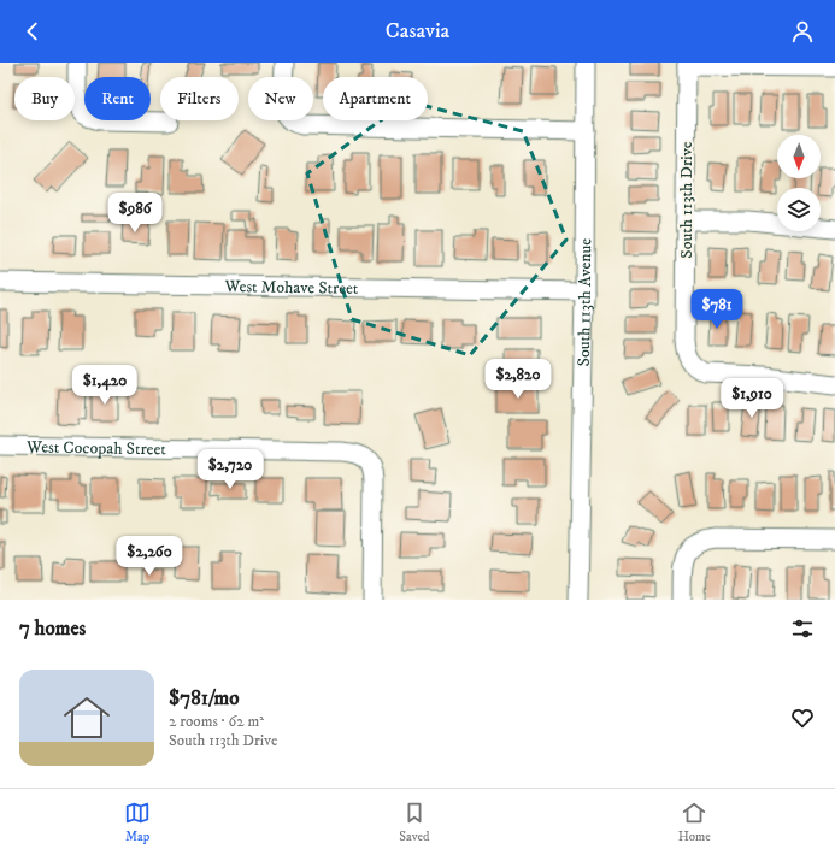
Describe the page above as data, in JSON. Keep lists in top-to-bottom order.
{
  "streets": {
    "street": [
      "South 113th Drive",
      "West Mohave Street",
      "South 113th Avenue",
      "West Cocopah Street"
    ]
  },
  "crossings": [
    ["West Mohave Street", "South 113th Avenue"]
  ],
  "north": "bottom",
  "page": {
    "header": "Casavia",
    "chip": [
      "Buy",
      "Rent",
      "Filters",
      "New",
      "Apartment"
    ],
    "price": [
      "$986",
      "$781",
      "$2,820",
      "$1,420",
      "$1,910",
      "$2,720",
      "$2,260"
    ],
    "heading": "7 homes",
    "list": [
      {
        "name": "$781/mo",
        "note": "2 rooms · 62 m² · South 113th Drive"
      }
    ],
    "tabs": ["Map", "Saved", "Home"]
  }
}
